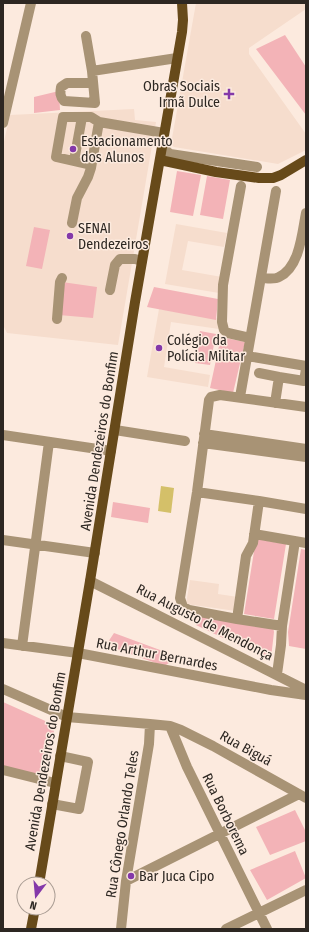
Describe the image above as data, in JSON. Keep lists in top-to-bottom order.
{
  "streets": {
    "main road": ["Avenida Dendezeiros do Bonfim"],
    "street": [
      "Rua Augusto de Mendonça",
      "Rua Arthur Bernardes",
      "Rua Biguá",
      "Rua Borborema",
      "Rua Cônego Orlando Teles"
    ]
  },
  "crossings": [
    ["Avenida Dendezeiros do Bonfim", "Rua Augusto de Mendonça"],
    ["Avenida Dendezeiros do Bonfim", "Rua Arthur Bernardes"],
    ["Avenida Dendezeiros do Bonfim", "Rua Biguá"],
    ["Rua Biguá", "Rua Borborema"],
    ["Rua Biguá", "Rua Cônego Orlando Teles"]
  ],
  "places": {
    "health": ["Obras Sociais Irmã Dulce"],
    "other": [
      "Estacionamento dos Alunos",
      "SENAI Dendezeiros",
      "Colégio da Polícia Militar",
      "Bar Juca Cipo"
    ]
  },
  "north": "bottom"
}
